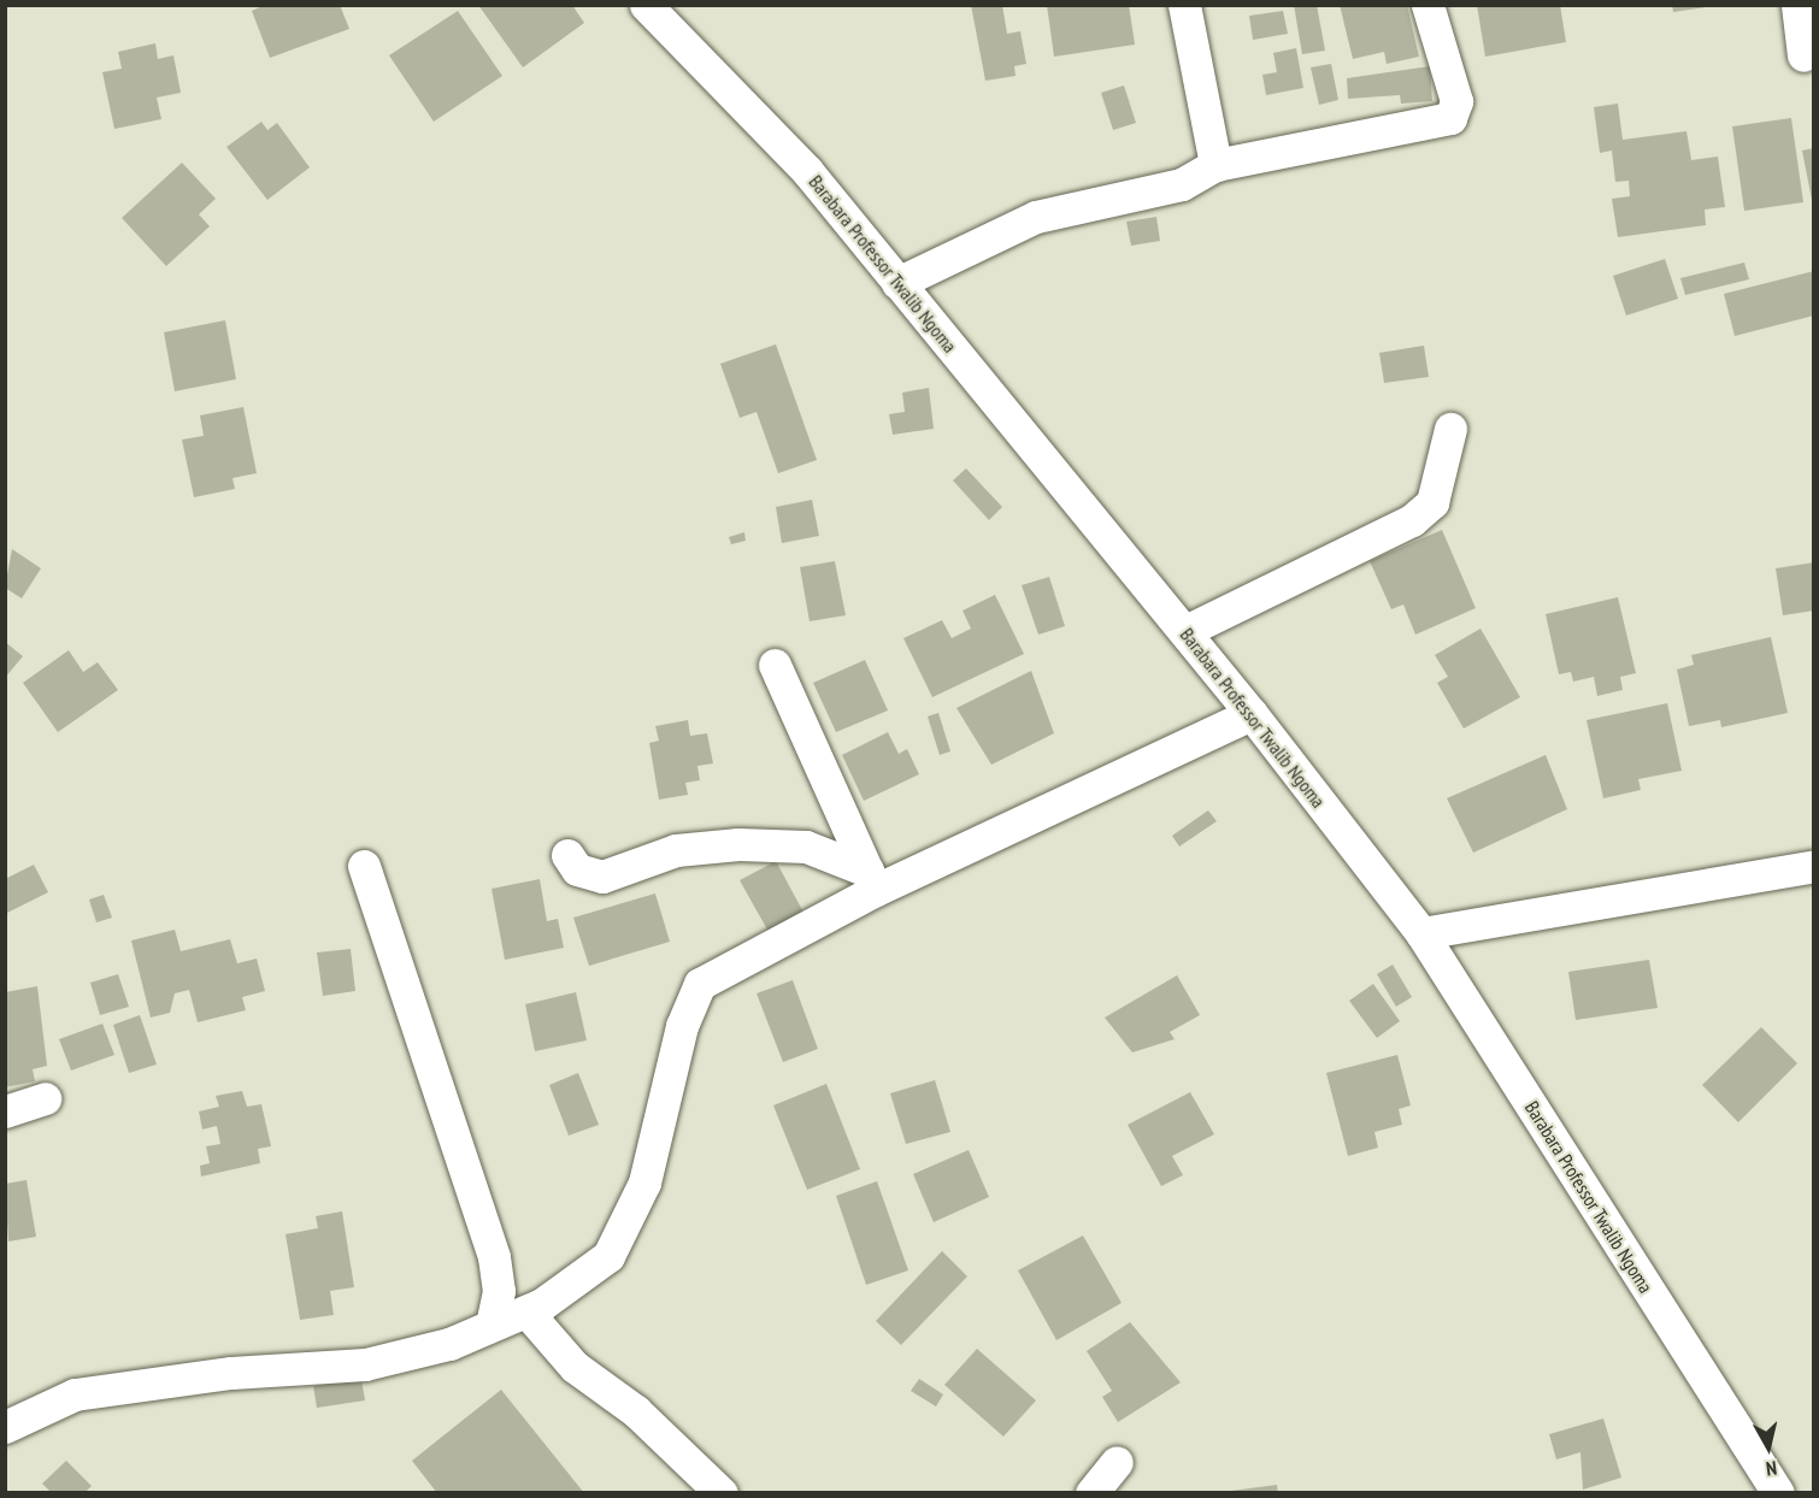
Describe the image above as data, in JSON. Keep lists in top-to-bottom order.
{
  "streets": {
    "street": ["Barabara Professor Twalib Ngoma"]
  },
  "north": "bottom"
}
